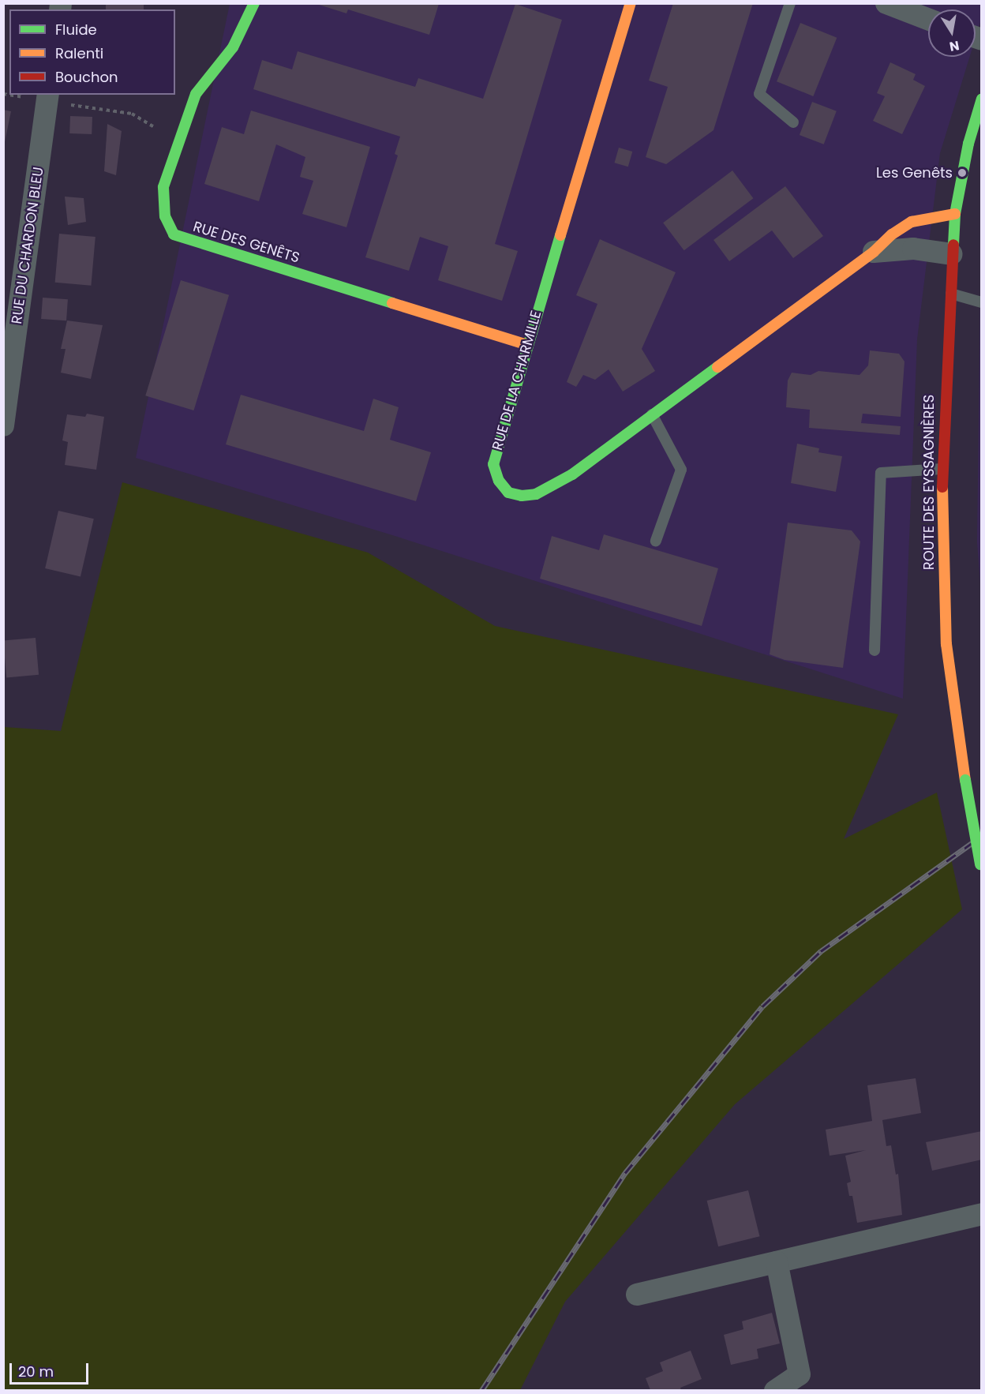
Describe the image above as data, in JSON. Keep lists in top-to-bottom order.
{
  "streets": {
    "street": [
      "RUE DES GENÊTS",
      "RUE DU CHARDON BLEU",
      "RUE DE LA CHARMILLE",
      "ROUTE DES EYSSAGNIÈRES"
    ]
  },
  "crossings": [
    ["RUE DES GENÊTS", "RUE DE LA CHARMILLE"],
    ["RUE DE LA CHARMILLE", "ROUTE DES EYSSAGNIÈRES"]
  ],
  "places": ["Les Genêts"],
  "legend": ["Fluide", "Ralenti", "Bouchon"],
  "scale_bar": "20 m",
  "north": "bottom"
}
